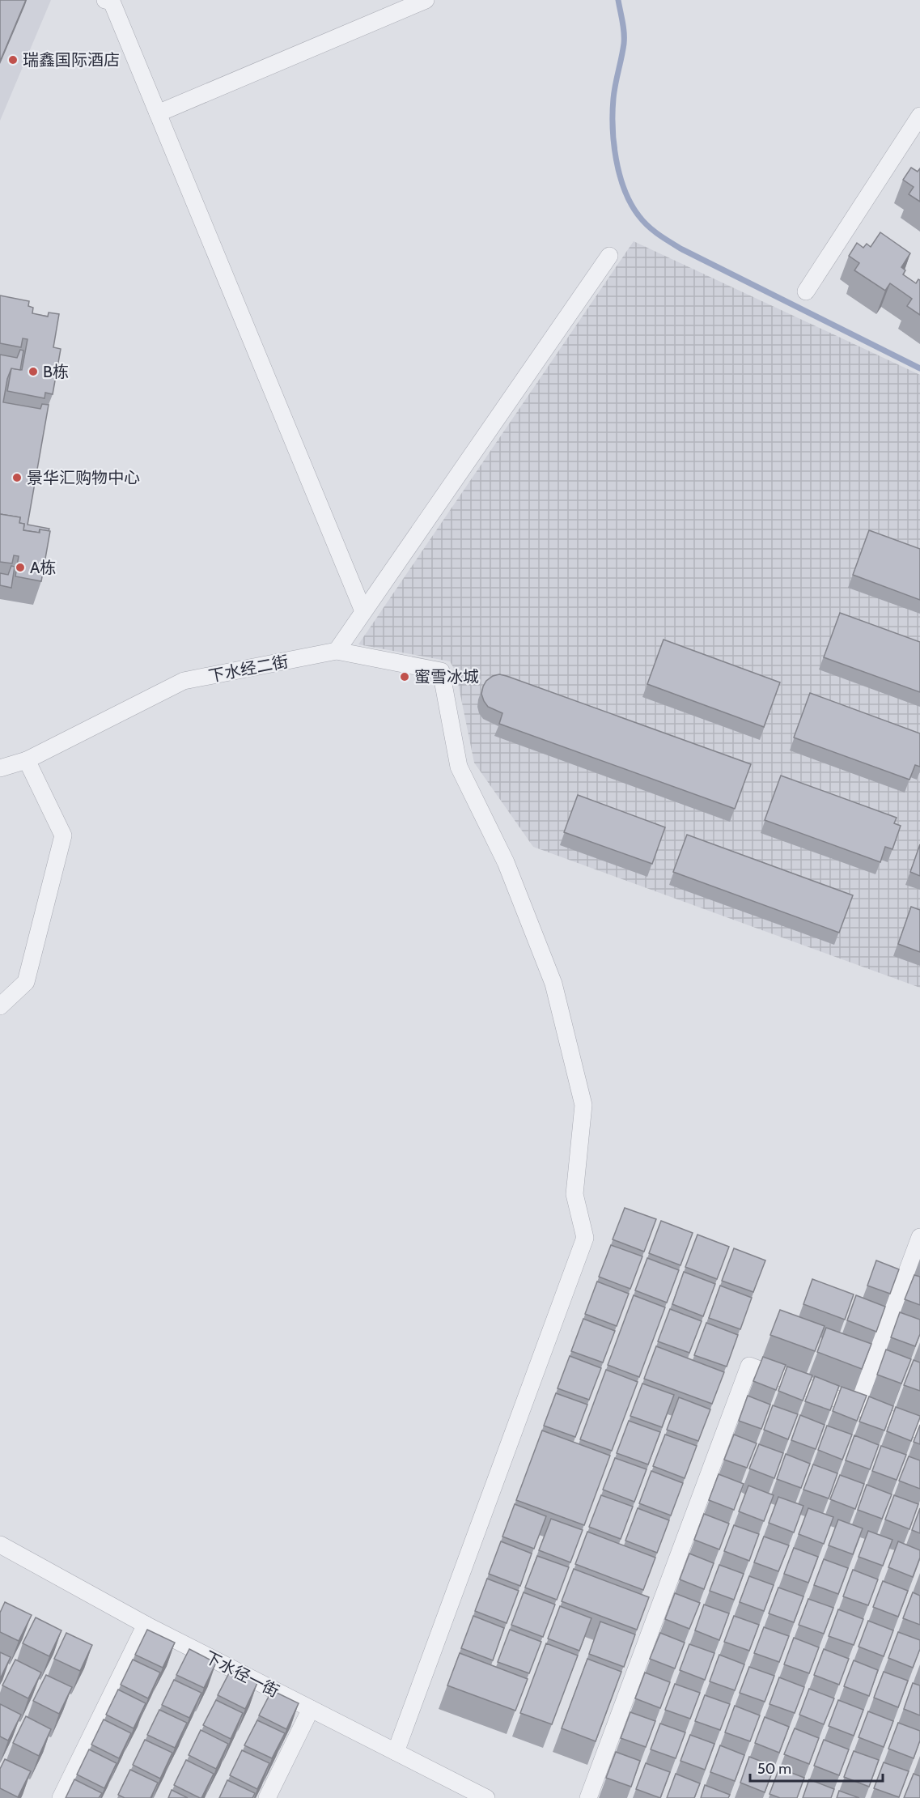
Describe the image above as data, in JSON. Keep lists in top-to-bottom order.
{
  "streets": {
    "street": ["下水经二街", "下水径一街"]
  },
  "crossings": [
    ["下水经二街", "下水径一街"]
  ],
  "places": [
    "瑞鑫国际酒店",
    "B栋",
    "景华汇购物中心",
    "A栋",
    "蜜雪冰城"
  ],
  "scale_bar": "50 m"
}
